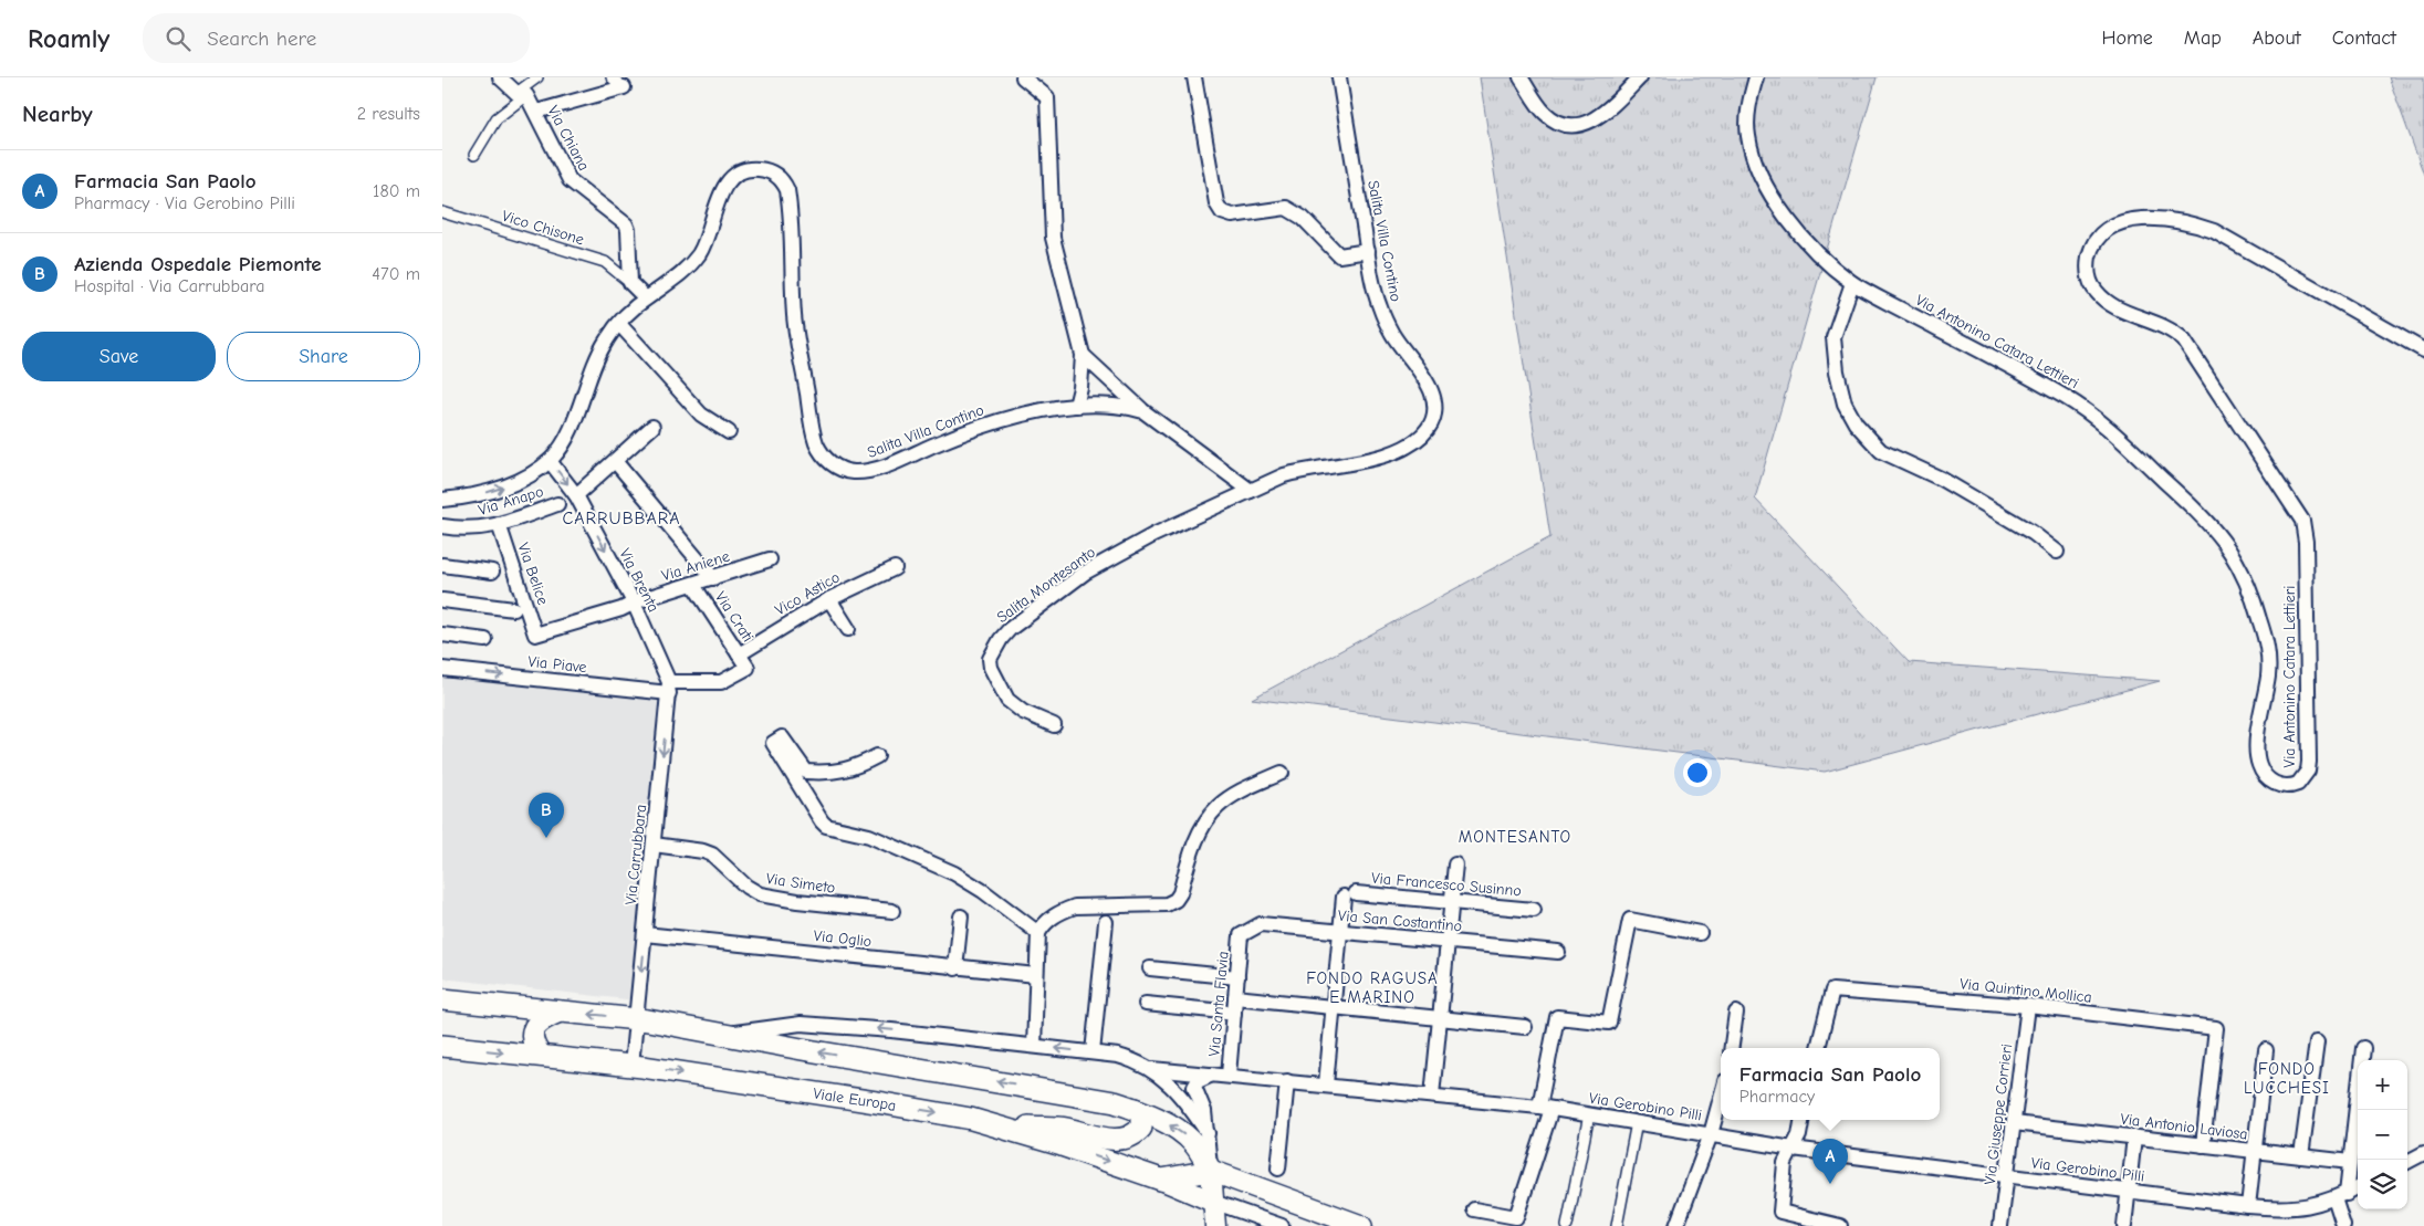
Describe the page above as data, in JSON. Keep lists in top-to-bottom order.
{
  "streets": {
    "main road": ["Viale Europa"],
    "street": [
      "Via Chiana",
      "Vico Chisone",
      "Salita Villa Contino",
      "Via Antonino Catara Lettieri",
      "Via Anapo",
      "Via Aniene",
      "Via Belice",
      "Via Brenta",
      "Salita Montesanto",
      "Vico Astico",
      "Via Crati",
      "Via Piave",
      "Via Carrubbara",
      "Via Simeto",
      "Via Francesco Susinno",
      "Via San Costantino",
      "Via Oglio",
      "Via Quintino Mollica",
      "Via Santa Flavia",
      "Via Gerobino Pilli",
      "Via Giuseppe Corrieri",
      "Via Antonio Laviosa"
    ]
  },
  "crossings": [
    ["Via Chiana", "Vico Chisone"],
    ["Salita Villa Contino", "Via Brenta"],
    ["Salita Villa Contino", "Salita Montesanto"],
    ["Via Anapo", "Via Belice"],
    ["Via Aniene", "Via Belice"],
    ["Via Aniene", "Via Brenta"],
    ["Via Aniene", "Via Crati"],
    ["Via Brenta", "Via Piave"],
    ["Via Brenta", "Via Carrubbara"],
    ["Vico Astico", "Via Crati"],
    ["Via Crati", "Via Piave"],
    ["Via Piave", "Via Carrubbara"],
    ["Via Carrubbara", "Via Simeto"],
    ["Via Carrubbara", "Via Oglio"],
    ["Via Carrubbara", "Viale Europa"],
    ["Via Francesco Susinno", "Via San Costantino"],
    ["Via San Costantino", "Via Santa Flavia"],
    ["Via Quintino Mollica", "Via Giuseppe Corrieri"],
    ["Via Quintino Mollica", "Via Antonio Laviosa"],
    ["Via Santa Flavia", "Via Gerobino Pilli"],
    ["Via Gerobino Pilli", "Via Giuseppe Corrieri"],
    ["Via Giuseppe Corrieri", "Via Antonio Laviosa"]
  ],
  "one_way": ["Via Carrubbara"],
  "districts": [
    "CARRUBBARA",
    "MONTESANTO",
    "FONDO RAGUSA E MARINO",
    "FONDO LUCCHESI"
  ],
  "page": {
    "header": "Roamly",
    "search": "Search here",
    "nav": [
      "Home",
      "Map",
      "About",
      "Contact"
    ],
    "heading": ["Nearby", "2 results"],
    "list": [
      {
        "mark": "A",
        "name": "Farmacia San Paolo",
        "note": "Pharmacy · Via Gerobino Pilli",
        "value": "180 m"
      },
      {
        "mark": "B",
        "name": "Azienda Ospedale Piemonte",
        "note": "Hospital · Via Carrubbara",
        "value": "470 m"
      }
    ],
    "buttons": ["Save", "Share"],
    "pins": ["B", "A"],
    "popup": ["Farmacia San Paolo", "Pharmacy"],
    "map_buttons": ["+", "−"]
  }
}
